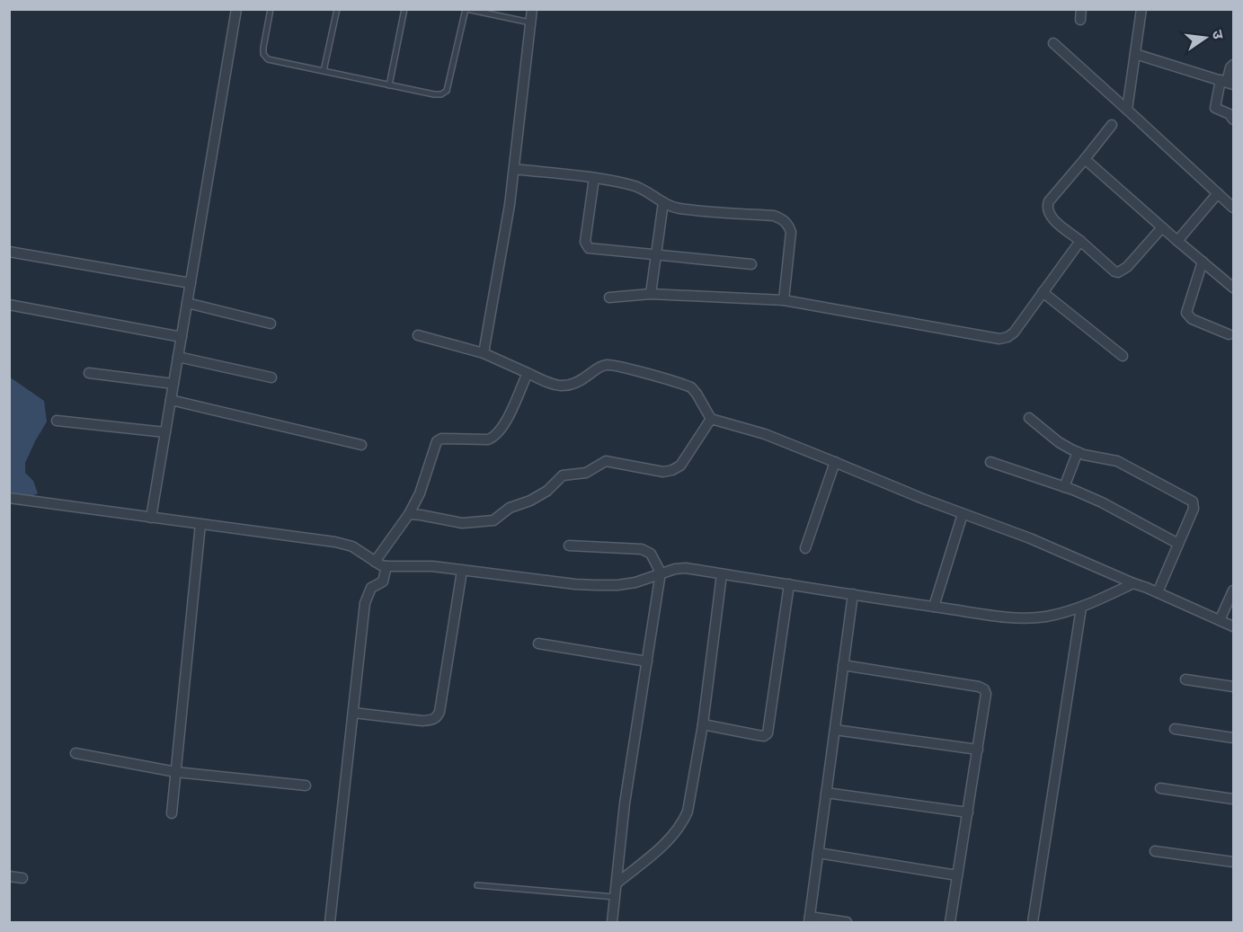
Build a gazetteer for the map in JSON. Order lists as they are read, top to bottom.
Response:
{
  "north": "right"
}
